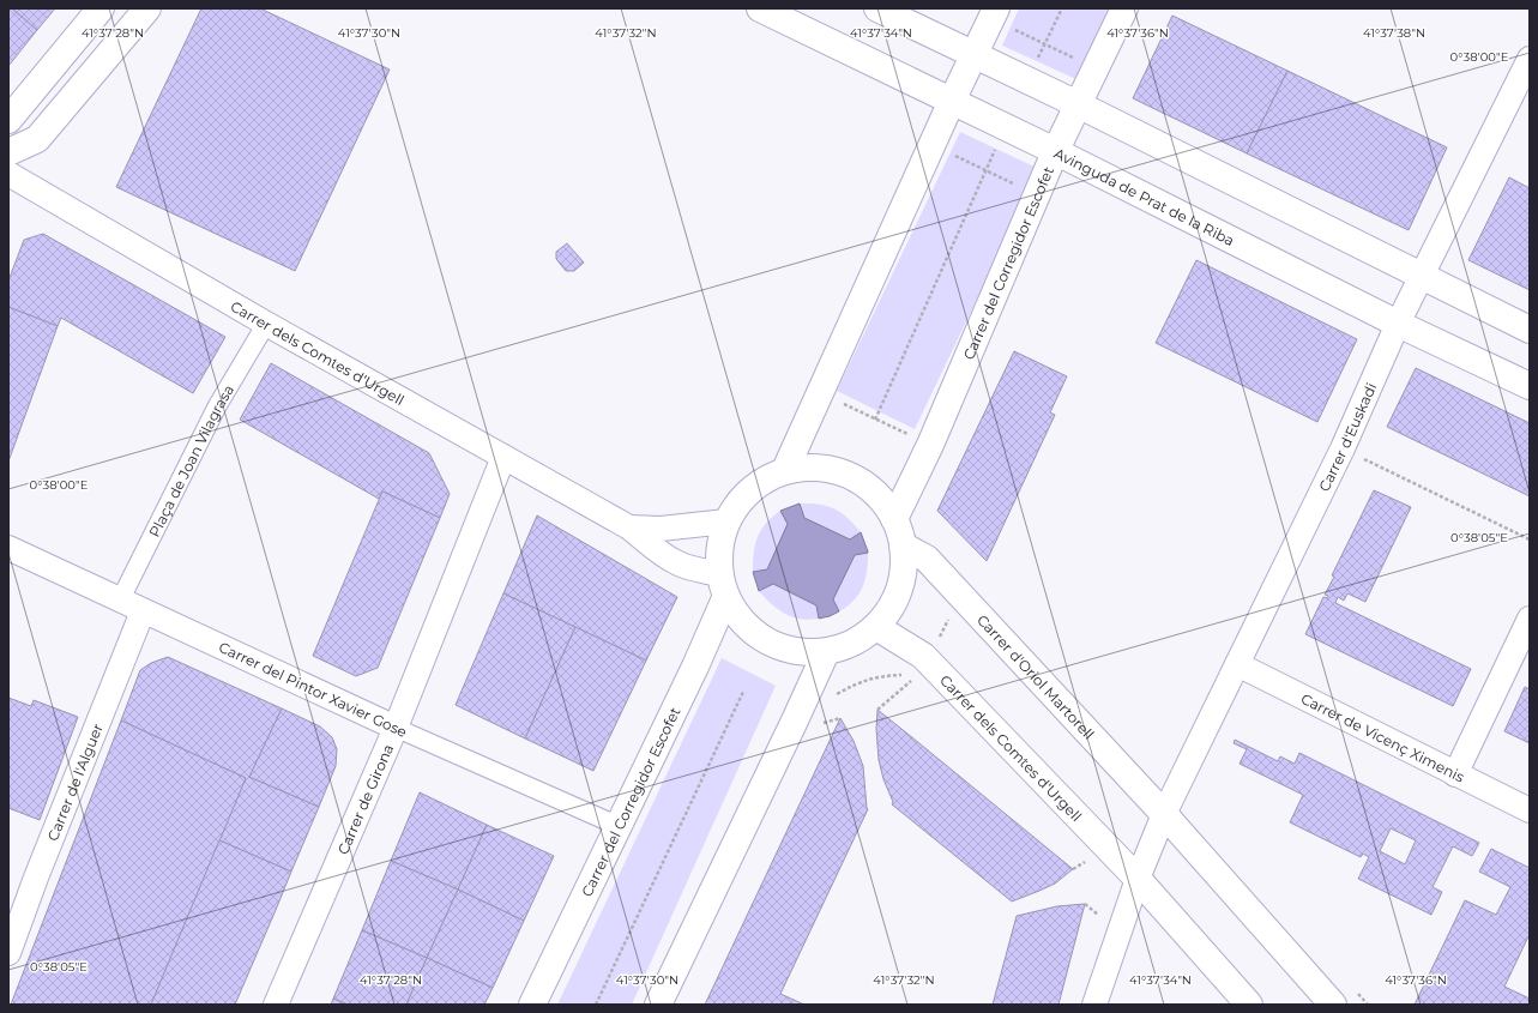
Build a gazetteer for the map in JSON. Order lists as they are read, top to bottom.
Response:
{
  "streets": {
    "street": [
      "Avinguda de Prat de la Riba",
      "Carrer del Corregidor Escofet",
      "Carrer dels Comtes d'Urgell",
      "Carrer d'Euskadi",
      "Plaça de Joan Vilagrasa",
      "Carrer d'Oriol Martorell",
      "Carrer del Pintor Xavier Gose",
      "Carrer de Vicenç Ximenis",
      "Carrer de l'Alguer",
      "Carrer de Girona"
    ]
  },
  "crossings": [
    ["Avinguda de Prat de la Riba", "Carrer del Corregidor Escofet"],
    ["Avinguda de Prat de la Riba", "Carrer d'Euskadi"],
    ["Carrer del Corregidor Escofet", "Carrer dels Comtes d'Urgell"],
    ["Carrer del Corregidor Escofet", "Carrer del Pintor Xavier Gose"],
    ["Carrer dels Comtes d'Urgell", "Plaça de Joan Vilagrasa"],
    ["Carrer dels Comtes d'Urgell", "Carrer de Girona"],
    ["Carrer d'Euskadi", "Carrer d'Oriol Martorell"],
    ["Carrer d'Euskadi", "Carrer de Vicenç Ximenis"],
    ["Plaça de Joan Vilagrasa", "Carrer del Pintor Xavier Gose"],
    ["Carrer del Pintor Xavier Gose", "Carrer de l'Alguer"],
    ["Carrer del Pintor Xavier Gose", "Carrer de Girona"]
  ],
  "coordinates": [
    "41°37'28\"N",
    "41°37'30\"N",
    "41°37'32\"N",
    "41°37'34\"N",
    "41°37'36\"N",
    "41°37'38\"N",
    "0°38'00\"E",
    "0°38'05\"E"
  ]
}
